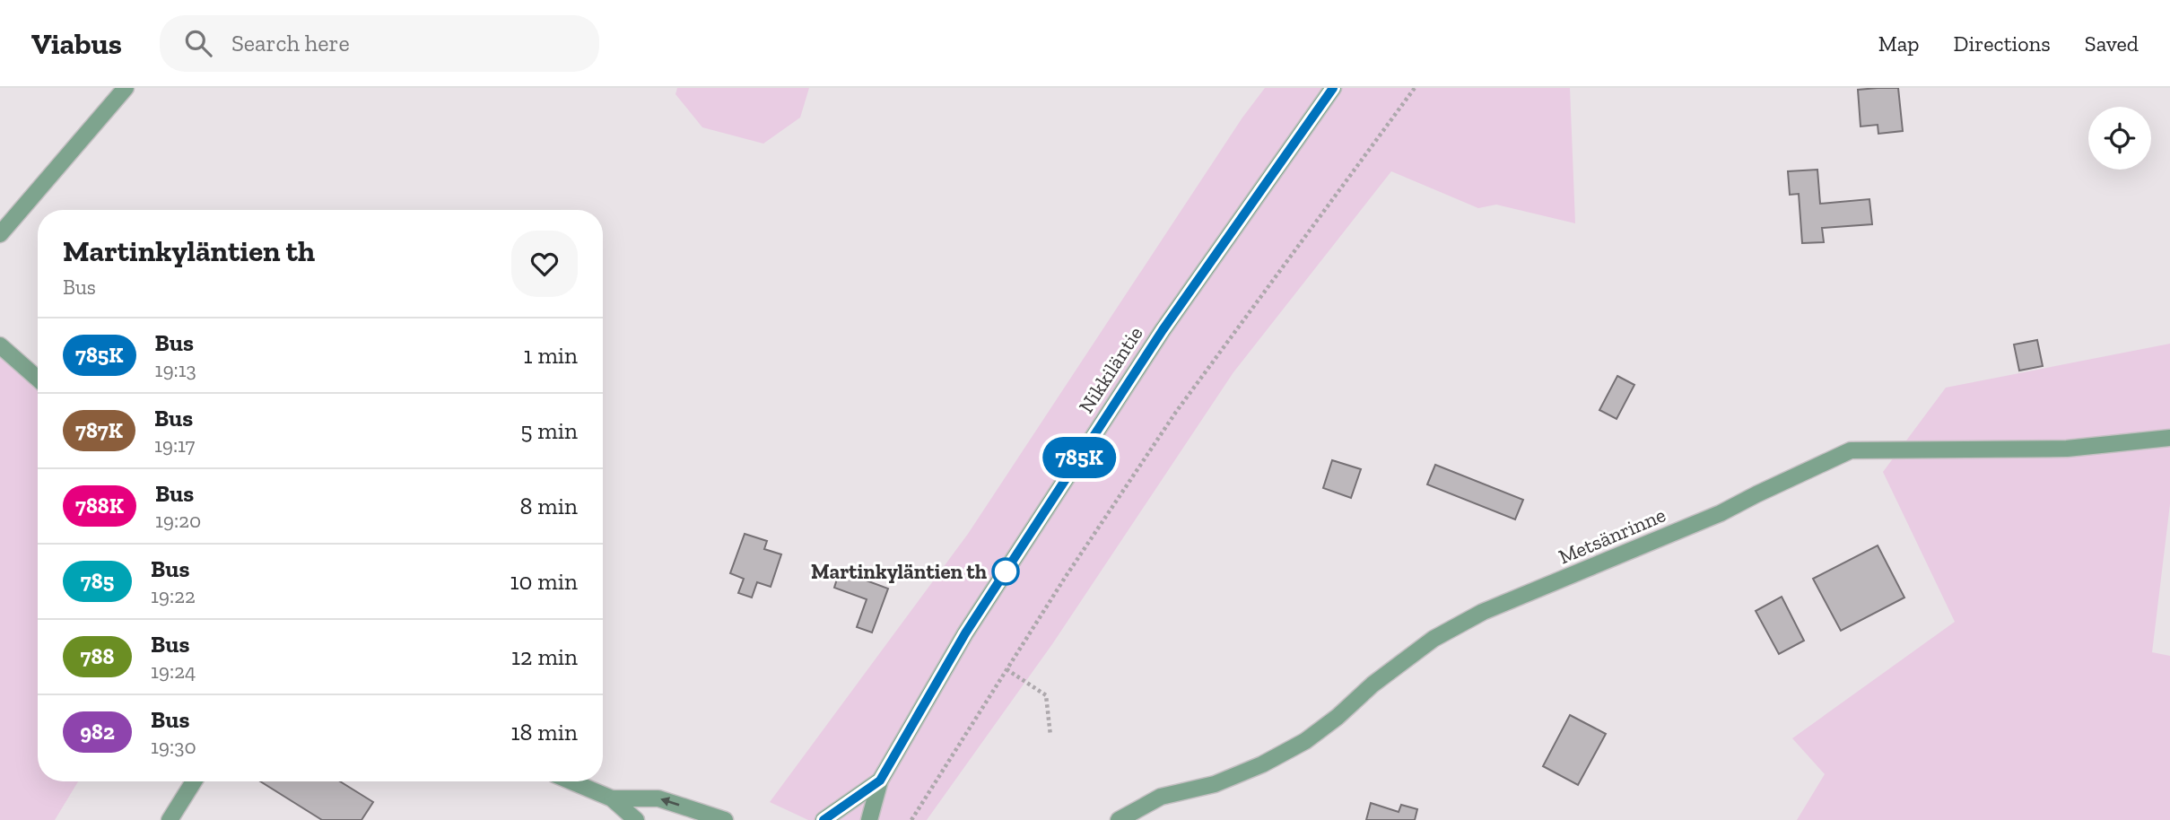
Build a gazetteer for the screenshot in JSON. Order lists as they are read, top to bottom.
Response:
{
  "streets": {
    "street": ["Nikkiläntie", "Metsänrinne"]
  },
  "places": ["Martinkyläntien th"],
  "lines": ["bus line 785K"],
  "page": {
    "header": "Viabus",
    "search": "Search here",
    "nav": ["Map", "Directions", "Saved"],
    "on_map": "785K",
    "heading": ["Martinkyläntien th", "Bus"],
    "list": [
      {
        "mark": "785K",
        "name": "Bus",
        "note": "19:13",
        "value": "1 min"
      },
      {
        "mark": "787K",
        "name": "Bus",
        "note": "19:17",
        "value": "5 min"
      },
      {
        "mark": "788K",
        "name": "Bus",
        "note": "19:20",
        "value": "8 min"
      },
      {
        "mark": "785",
        "name": "Bus",
        "note": "19:22",
        "value": "10 min"
      },
      {
        "mark": "788",
        "name": "Bus",
        "note": "19:24",
        "value": "12 min"
      },
      {
        "mark": "982",
        "name": "Bus",
        "note": "19:30",
        "value": "18 min"
      }
    ]
  }
}
